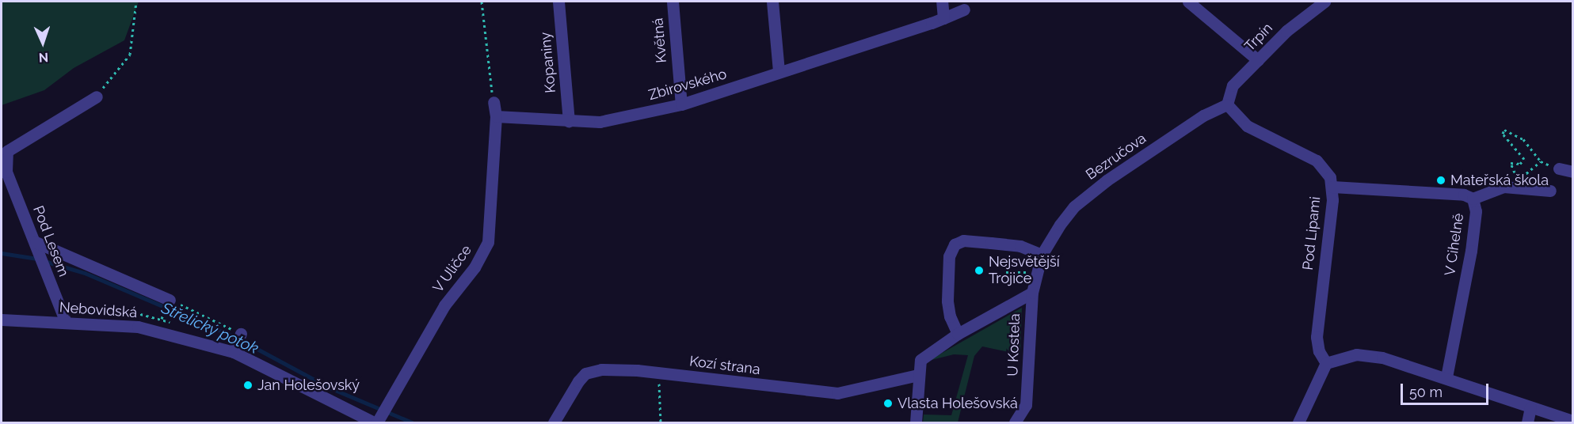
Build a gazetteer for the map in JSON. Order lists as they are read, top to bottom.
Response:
{
  "streets": {
    "street": [
      "Trpín",
      "Květná",
      "Kopaniny",
      "Zbirovského",
      "Bezručova",
      "Pod Lipami",
      "Pod Lesem",
      "V Cihelně",
      "V Uličce",
      "Nebovidská",
      "U Kostela",
      "Kozí strana"
    ]
  },
  "crossings": [
    ["Trpín", "Bezručova"],
    ["Trpín", "Pod Lipami"],
    ["Květná", "Zbirovského"],
    ["Kopaniny", "Zbirovského"],
    ["Zbirovského", "V Uličce"],
    ["Bezručova", "Pod Lipami"],
    ["Bezručova", "U Kostela"],
    ["Pod Lipami", "V Cihelně"],
    ["Pod Lesem", "Nebovidská"],
    ["V Uličce", "Nebovidská"],
    ["U Kostela", "Kozí strana"]
  ],
  "water": ["Střelický potok"],
  "places": [
    "Mateřská škola",
    "Nejsvětější Trojice",
    "Jan Holešovský",
    "Vlasta Holešovská"
  ],
  "scale_bar": "50 m",
  "north": "bottom"
}
